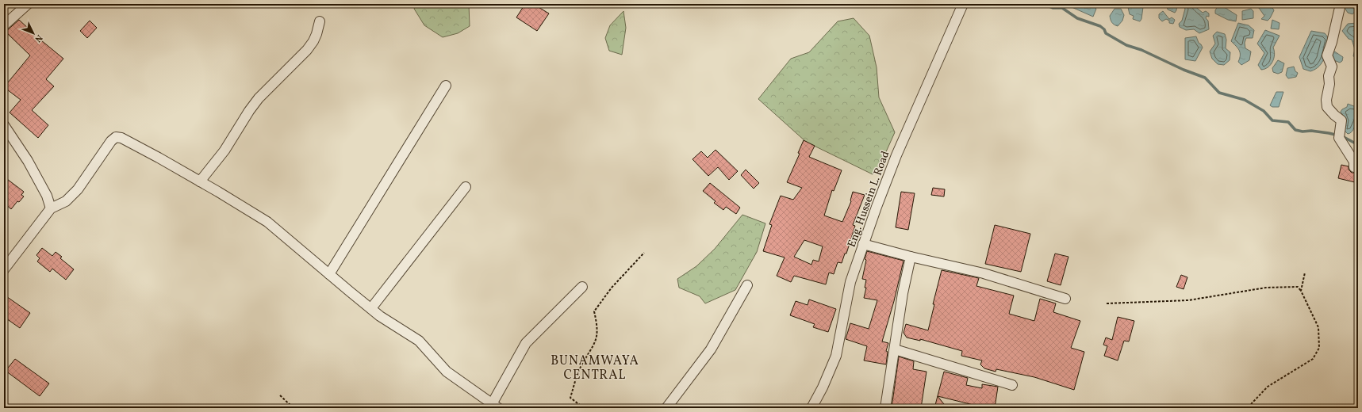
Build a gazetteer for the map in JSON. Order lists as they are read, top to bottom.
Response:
{
  "streets": {
    "street": ["Eng. Hussein L. Road"]
  },
  "districts": ["BUNAMWAYA CENTRAL"],
  "north": "bottom right"
}
